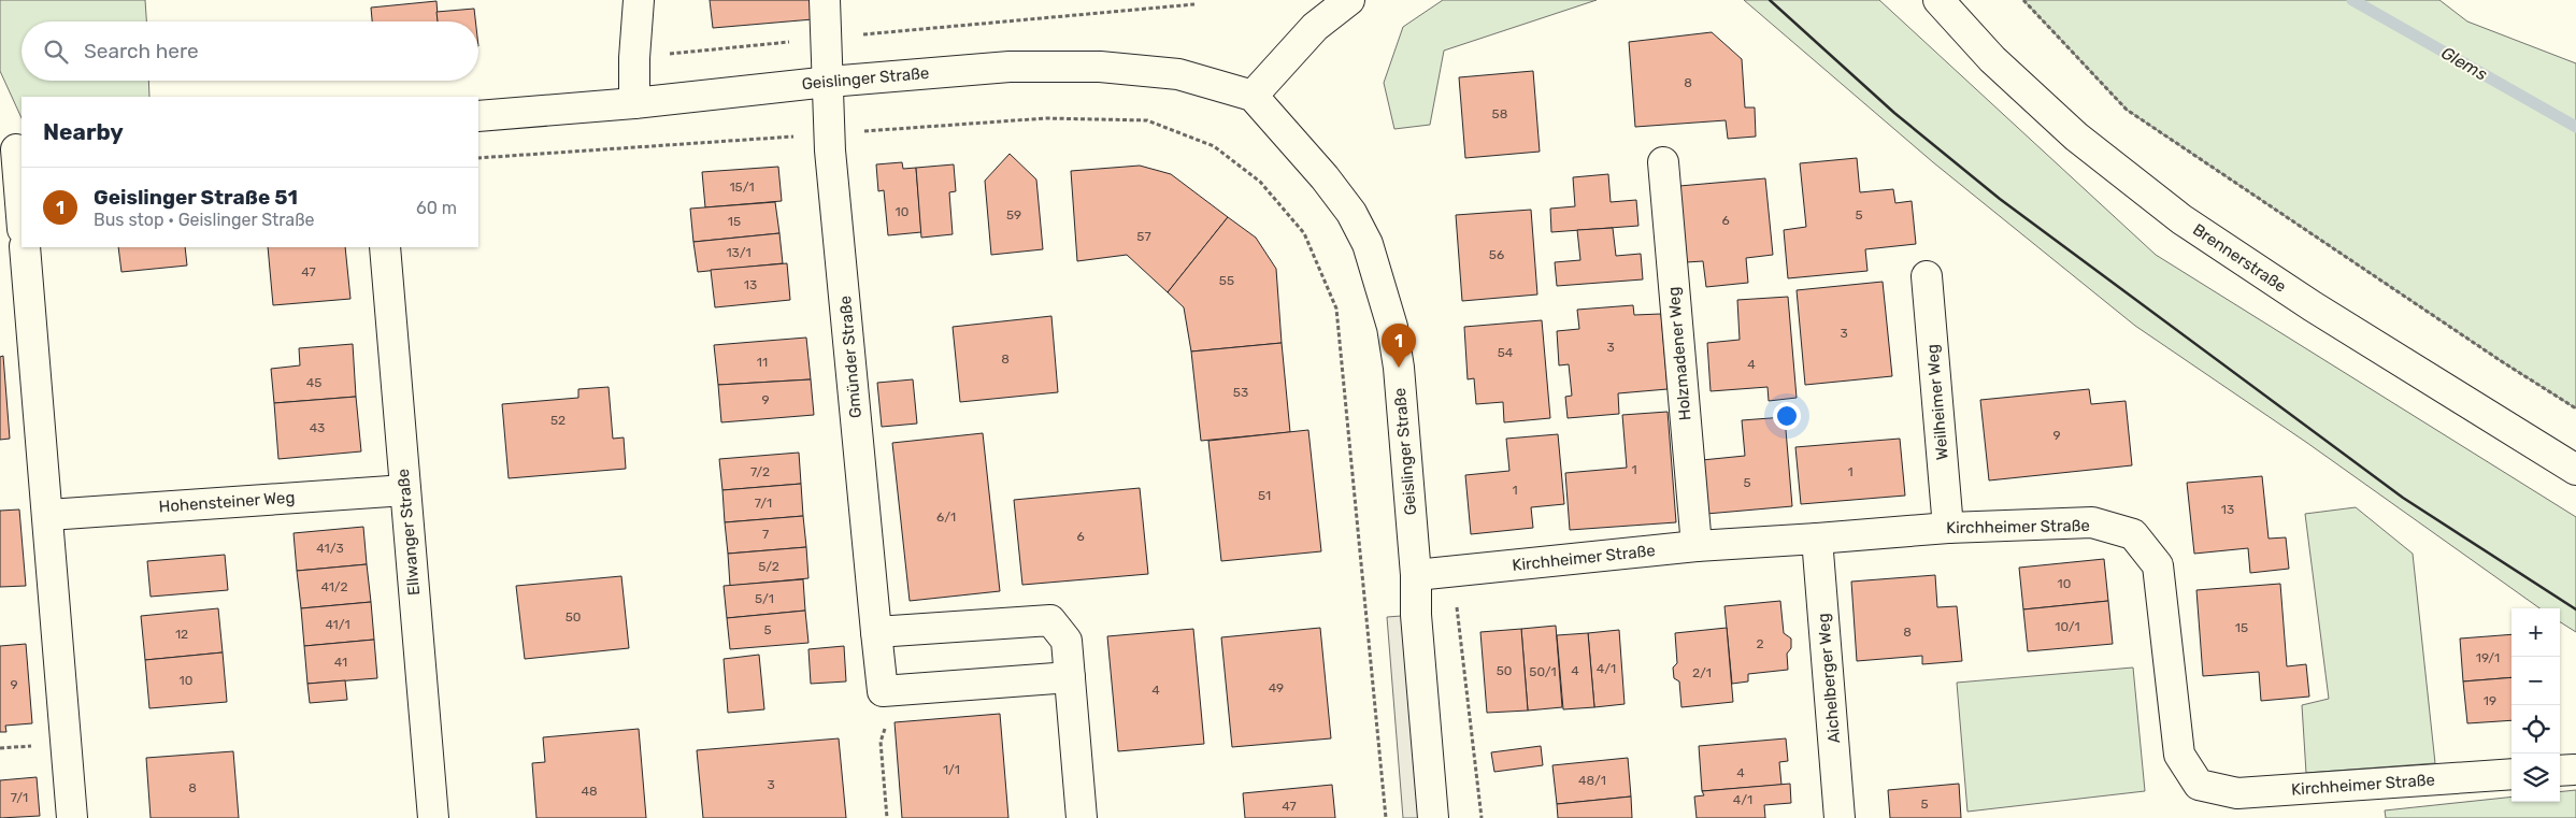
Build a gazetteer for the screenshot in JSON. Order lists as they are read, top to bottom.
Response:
{
  "streets": {
    "street": [
      "Geislinger Straße",
      "Brennerstraße",
      "Holzmadener Weg",
      "Gmünder Straße",
      "Weilheimer Weg",
      "Hohensteiner Weg",
      "Kirchheimer Straße",
      "Ellwanger Straße",
      "Aichelberger Weg"
    ]
  },
  "crossings": [
    ["Geislinger Straße", "Gmünder Straße"],
    ["Geislinger Straße", "Kirchheimer Straße"],
    ["Holzmadener Weg", "Kirchheimer Straße"],
    ["Weilheimer Weg", "Kirchheimer Straße"],
    ["Hohensteiner Weg", "Ellwanger Straße"],
    ["Kirchheimer Straße", "Aichelberger Weg"]
  ],
  "water": ["Glems"],
  "house_numbers": [
    "8",
    "58",
    "15/1",
    "10",
    "59",
    "5",
    "6",
    "15",
    "57",
    "13/1",
    "56",
    "47",
    "55",
    "13",
    "3",
    "3",
    "54",
    "8",
    "11",
    "4",
    "45",
    "53",
    "9",
    "52",
    "43",
    "9",
    "1",
    "7/2",
    "1",
    "5",
    "1",
    "51",
    "7/1",
    "13",
    "6/1",
    "7",
    "6",
    "41/3",
    "5/2",
    "10",
    "41/2",
    "5/1",
    "50",
    "41/1",
    "10/1",
    "15",
    "5",
    "8",
    "12",
    "2",
    "19/1",
    "41",
    "4/1",
    "50",
    "4",
    "50/1",
    "2/1",
    "10",
    "9",
    "49",
    "4",
    "19",
    "1/1",
    "4",
    "48/1",
    "3",
    "8",
    "48",
    "7/1",
    "4/1",
    "5",
    "47"
  ],
  "page": {
    "search": "Search here",
    "heading": "Nearby",
    "list": [
      {
        "mark": "1",
        "name": "Geislinger Straße 51",
        "note": "Bus stop · Geislinger Straße",
        "value": "60 m"
      }
    ],
    "pins": "1",
    "map_buttons": ["+", "−"]
  }
}
